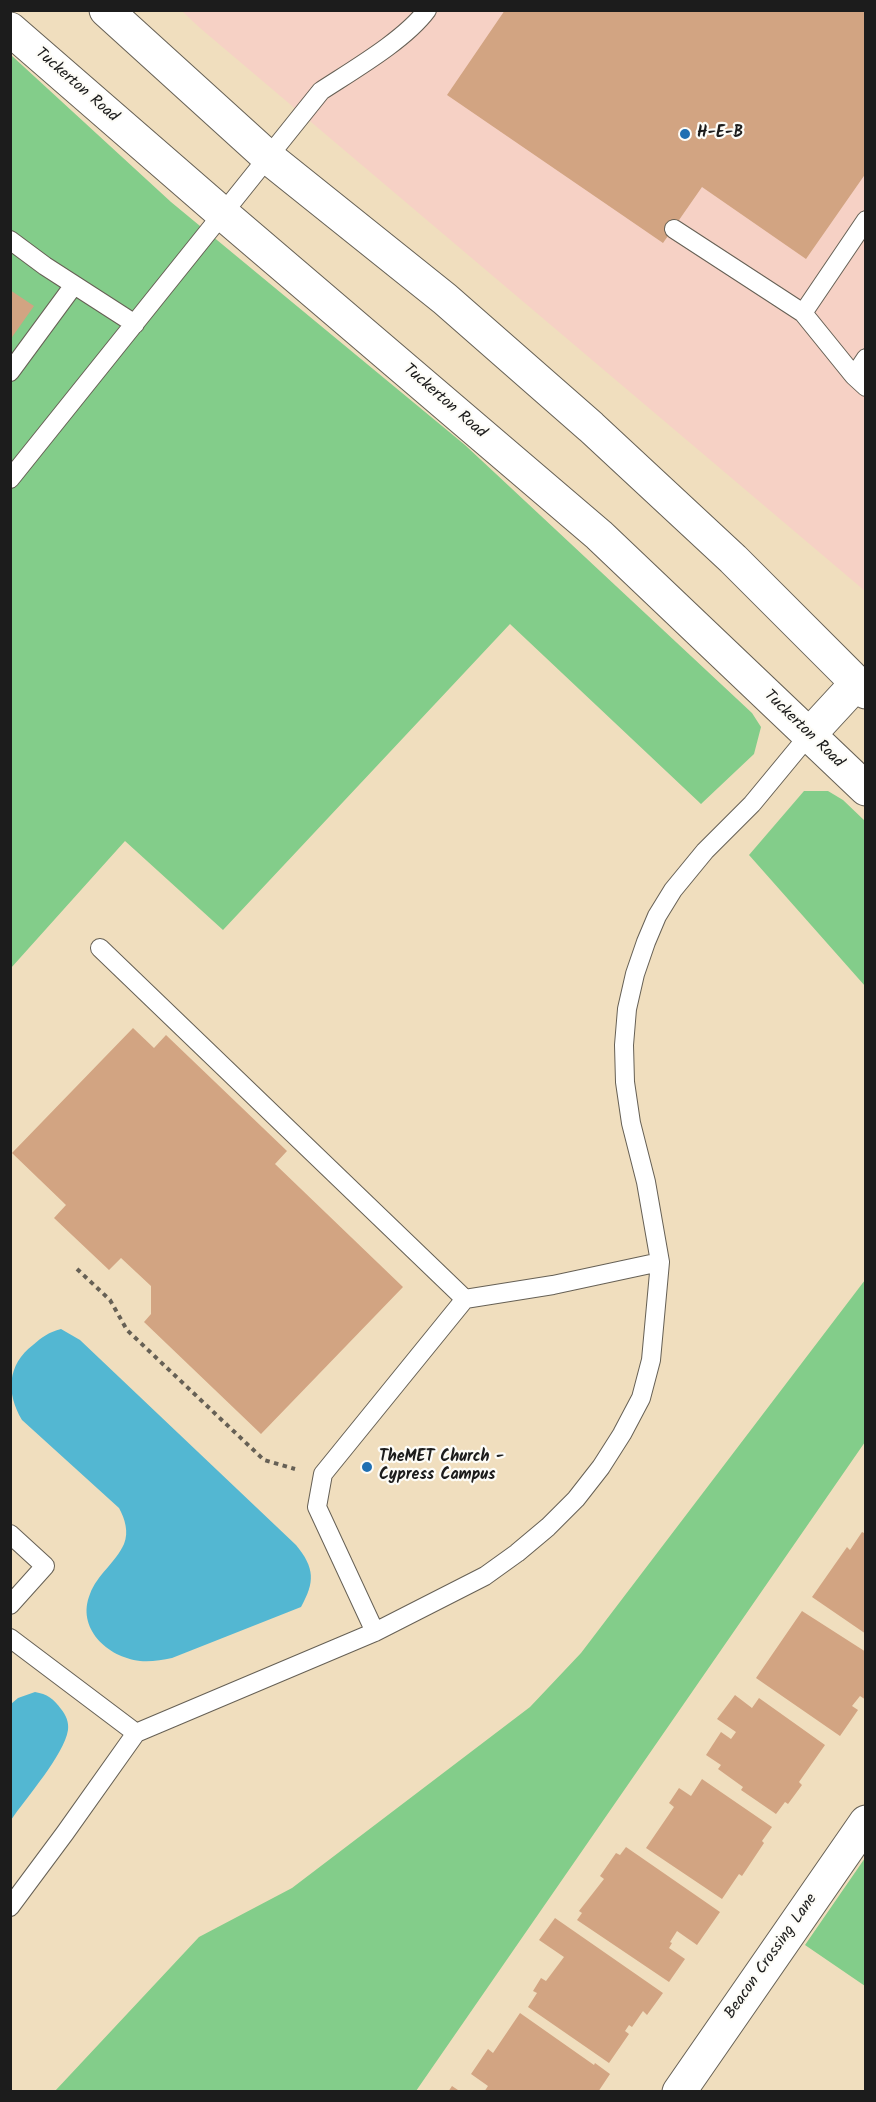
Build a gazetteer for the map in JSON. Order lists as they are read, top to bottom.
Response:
{
  "streets": {
    "main road": ["Tuckerton Road", "Beacon Crossing Lane"]
  },
  "places": ["H-E-B", "TheMET Church - Cypress Campus"]
}
